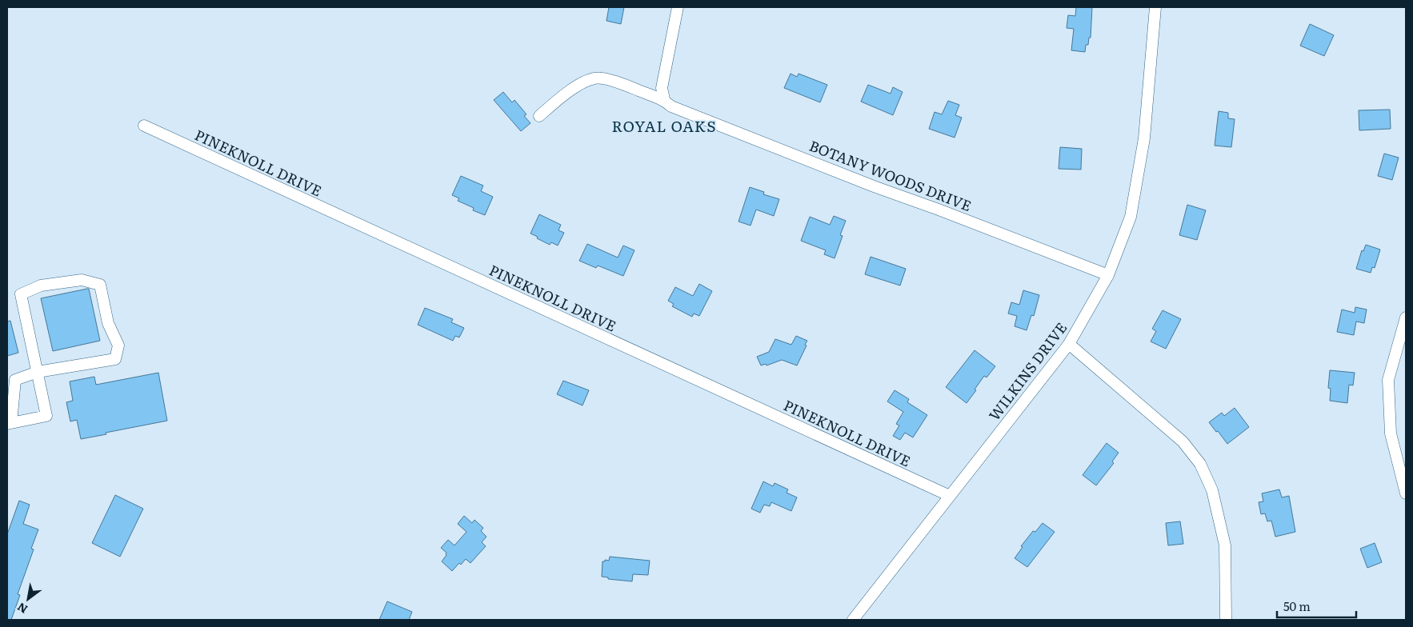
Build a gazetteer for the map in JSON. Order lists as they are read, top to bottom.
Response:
{
  "streets": {
    "street": ["PINEKNOLL DRIVE", "BOTANY WOODS DRIVE", "WILKINS DRIVE"]
  },
  "crossings": [
    ["PINEKNOLL DRIVE", "WILKINS DRIVE"],
    ["BOTANY WOODS DRIVE", "WILKINS DRIVE"]
  ],
  "districts": ["ROYAL OAKS"],
  "scale_bar": "50 m",
  "north": "bottom left"
}
